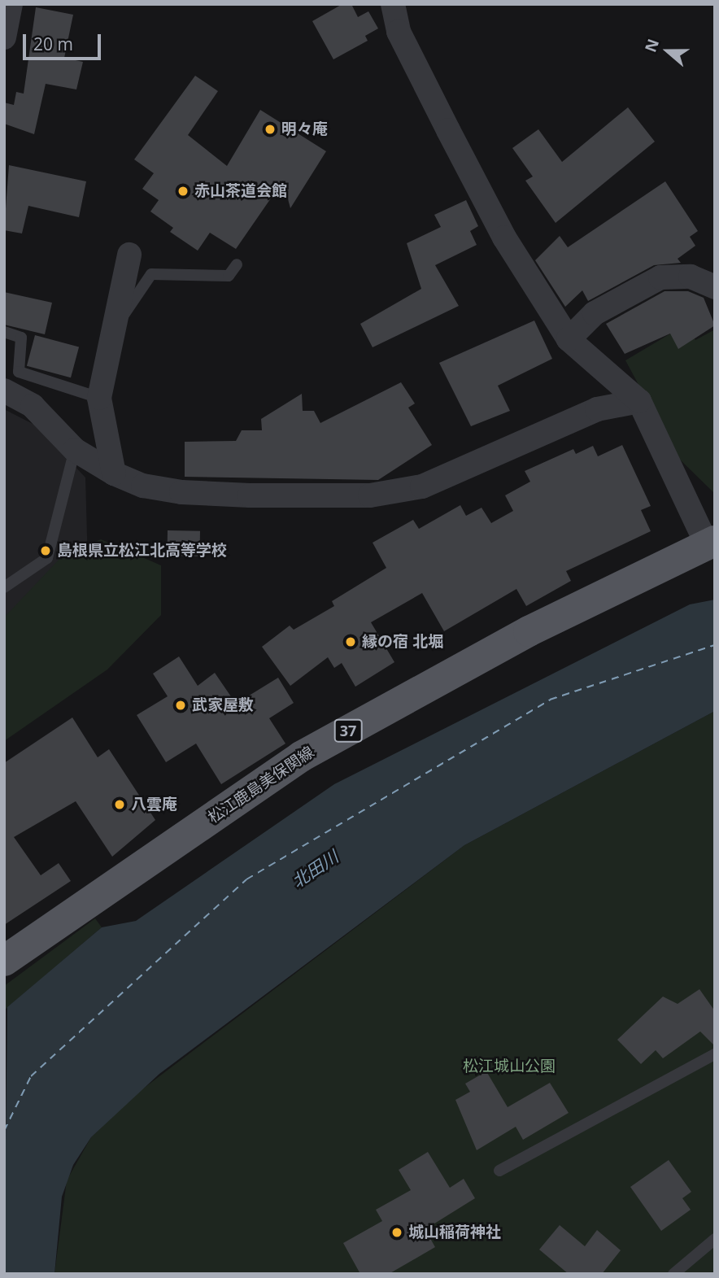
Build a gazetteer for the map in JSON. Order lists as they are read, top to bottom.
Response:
{
  "streets": {
    "main road": ["37", "松江鹿島美保関線"]
  },
  "water": ["北田川"],
  "parks": ["松江城山公園"],
  "places": [
    "明々庵",
    "赤山茶道会館",
    "島根県立松江北高等学校",
    "縁の宿 北堀",
    "武家屋敷",
    "八雲庵",
    "城山稲荷神社"
  ],
  "scale_bar": "20 m",
  "north": "left"
}
